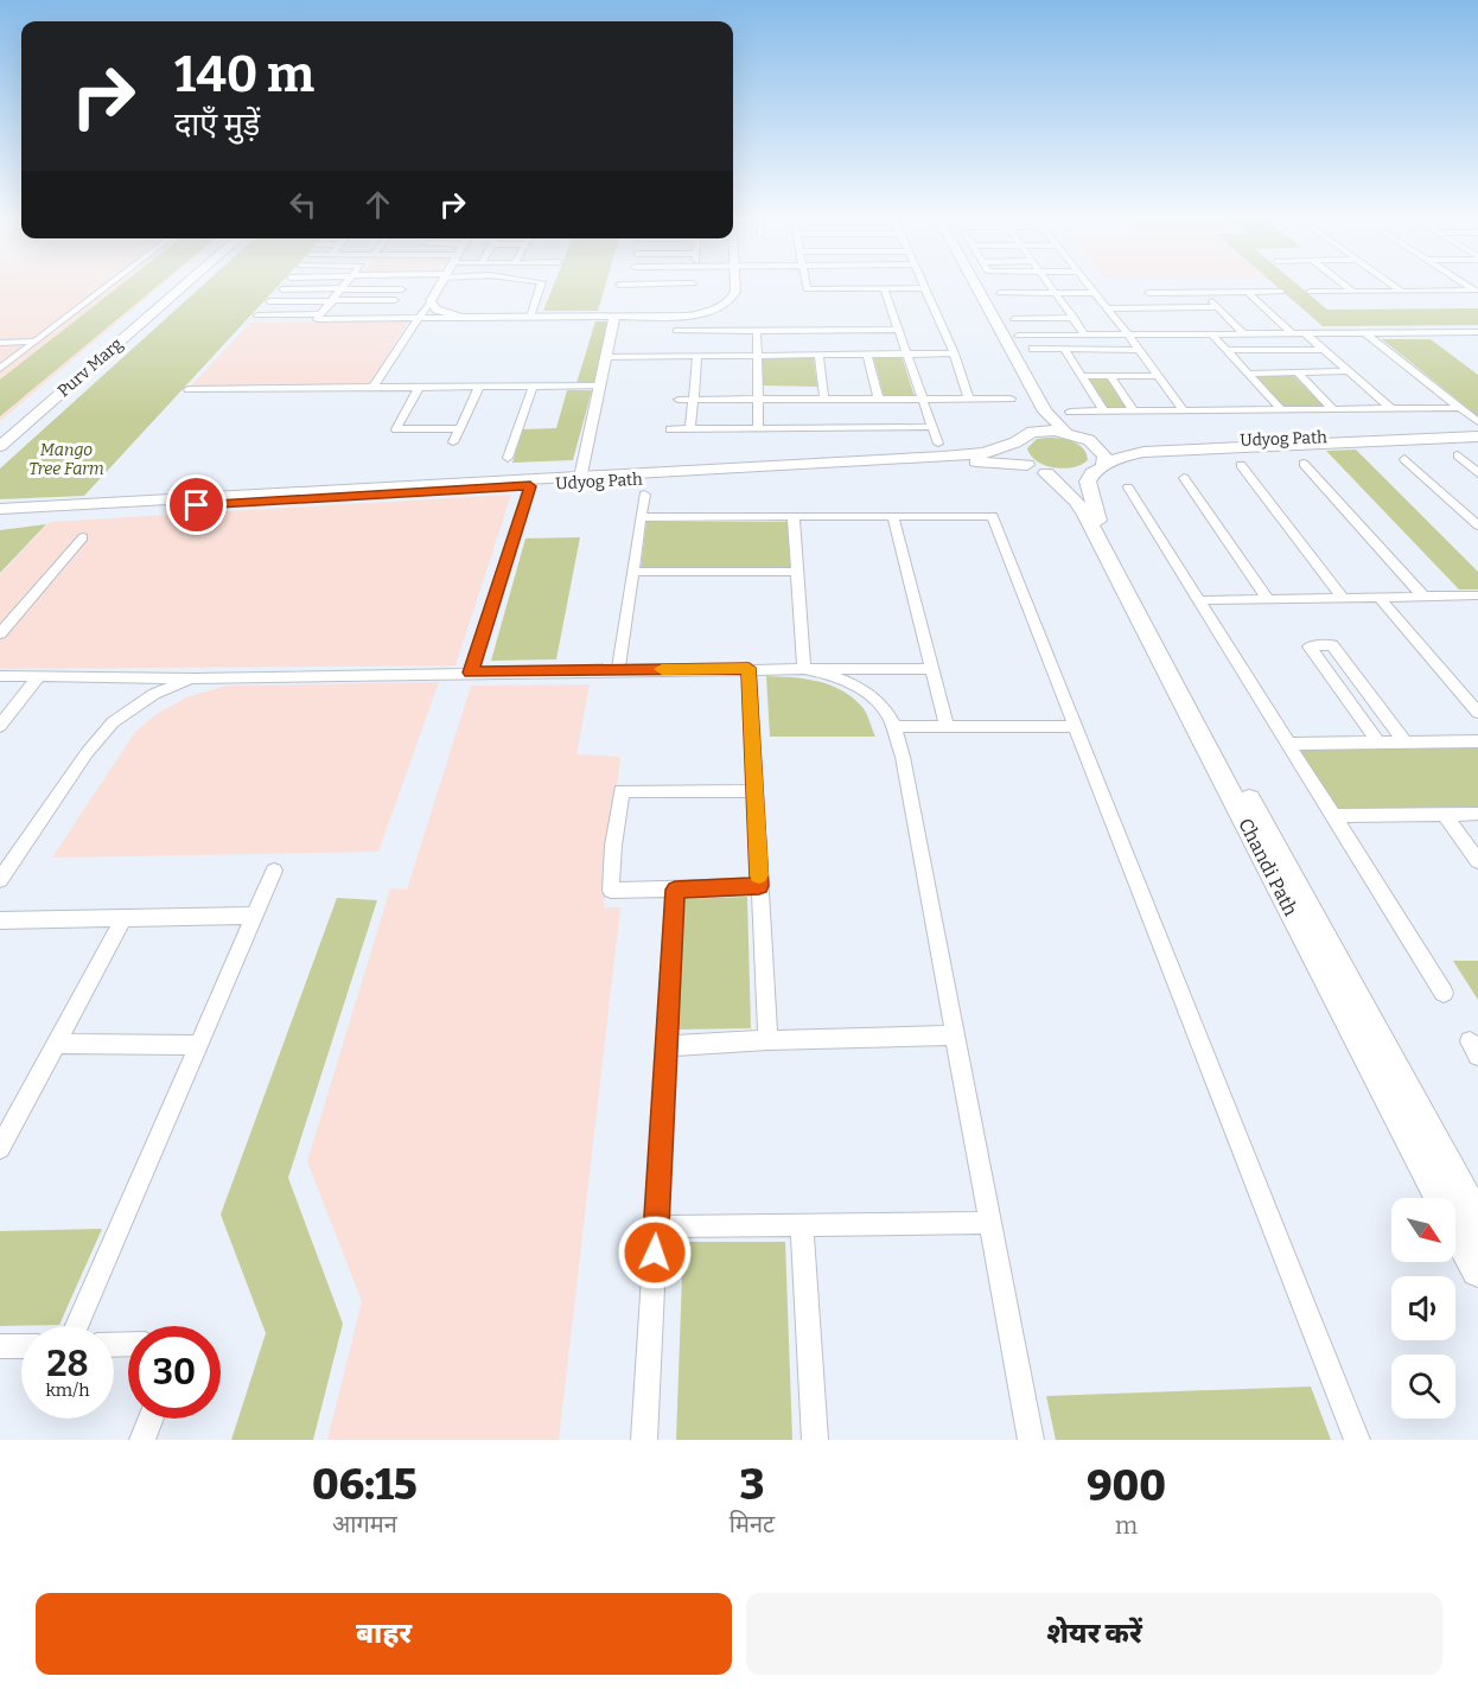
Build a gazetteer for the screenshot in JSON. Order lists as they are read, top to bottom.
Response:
{
  "streets": {
    "main road": ["Purv Marg", "Udyog Path", "Chandi Path"]
  },
  "crossings": [
    ["Udyog Path", "Chandi Path"]
  ],
  "parks": ["Mango Tree Farm"],
  "north": "bottom right",
  "page": {
    "turn": ["140 m", "दाएँ मुड़ें"],
    "speed": "28 km/h",
    "limit": "30",
    "eta": [
      "06:15",
      "आगमन",
      "3",
      "मिनट",
      "900",
      "m"
    ],
    "buttons": ["बाहर", "शेयर करें"]
  }
}
